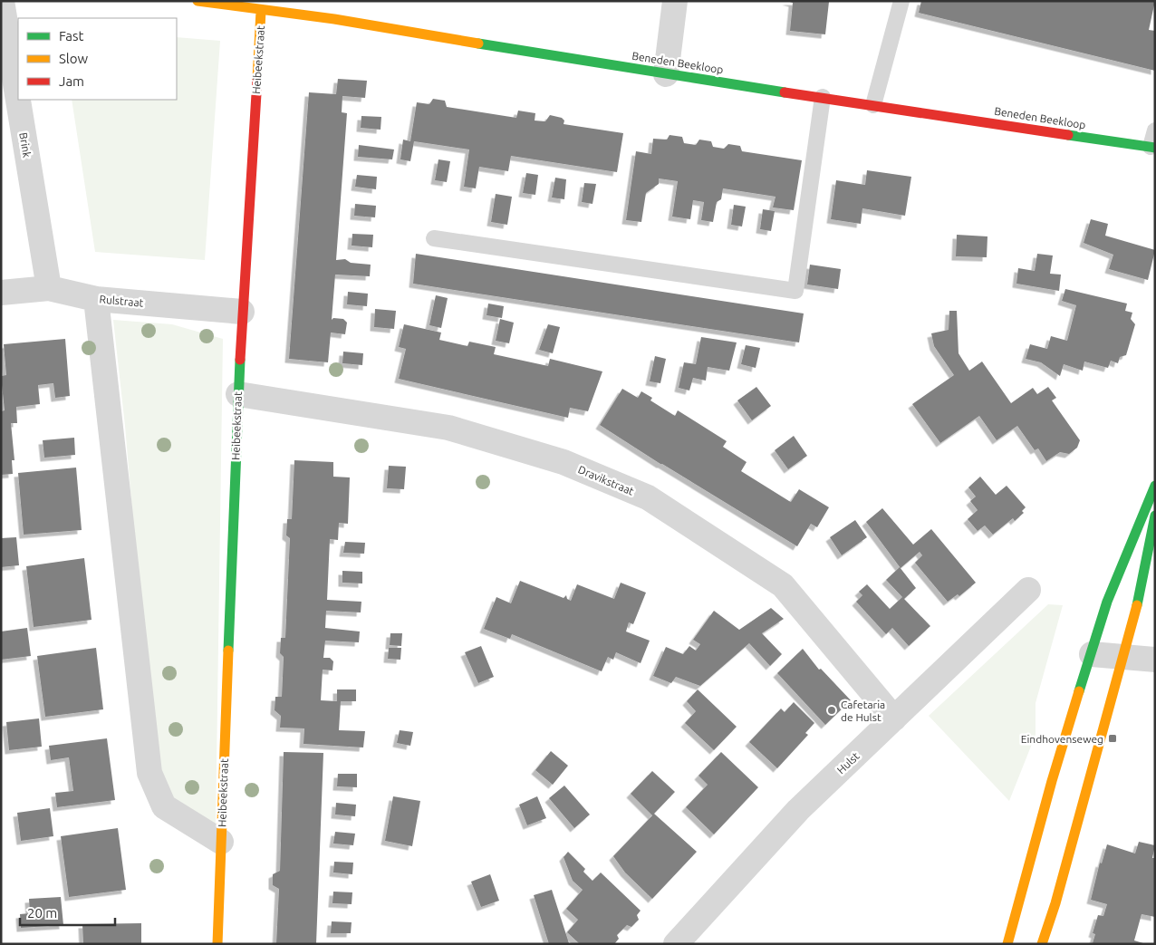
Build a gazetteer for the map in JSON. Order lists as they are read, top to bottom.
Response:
{
  "streets": {
    "street": [
      "Heibeekstraat",
      "Beneden Beekloop",
      "Brink",
      "Rulstraat",
      "Dravikstraat",
      "Hulst"
    ]
  },
  "crossings": [
    ["Heibeekstraat", "Beneden Beekloop"],
    ["Heibeekstraat", "Rulstraat"],
    ["Heibeekstraat", "Dravikstraat"],
    ["Brink", "Rulstraat"],
    ["Dravikstraat", "Hulst"]
  ],
  "places": {
    "other": ["Cafetaria de Hulst"],
    "transit": ["Eindhovenseweg"]
  },
  "legend": ["Fast", "Slow", "Jam"],
  "scale_bar": "20 m"
}
